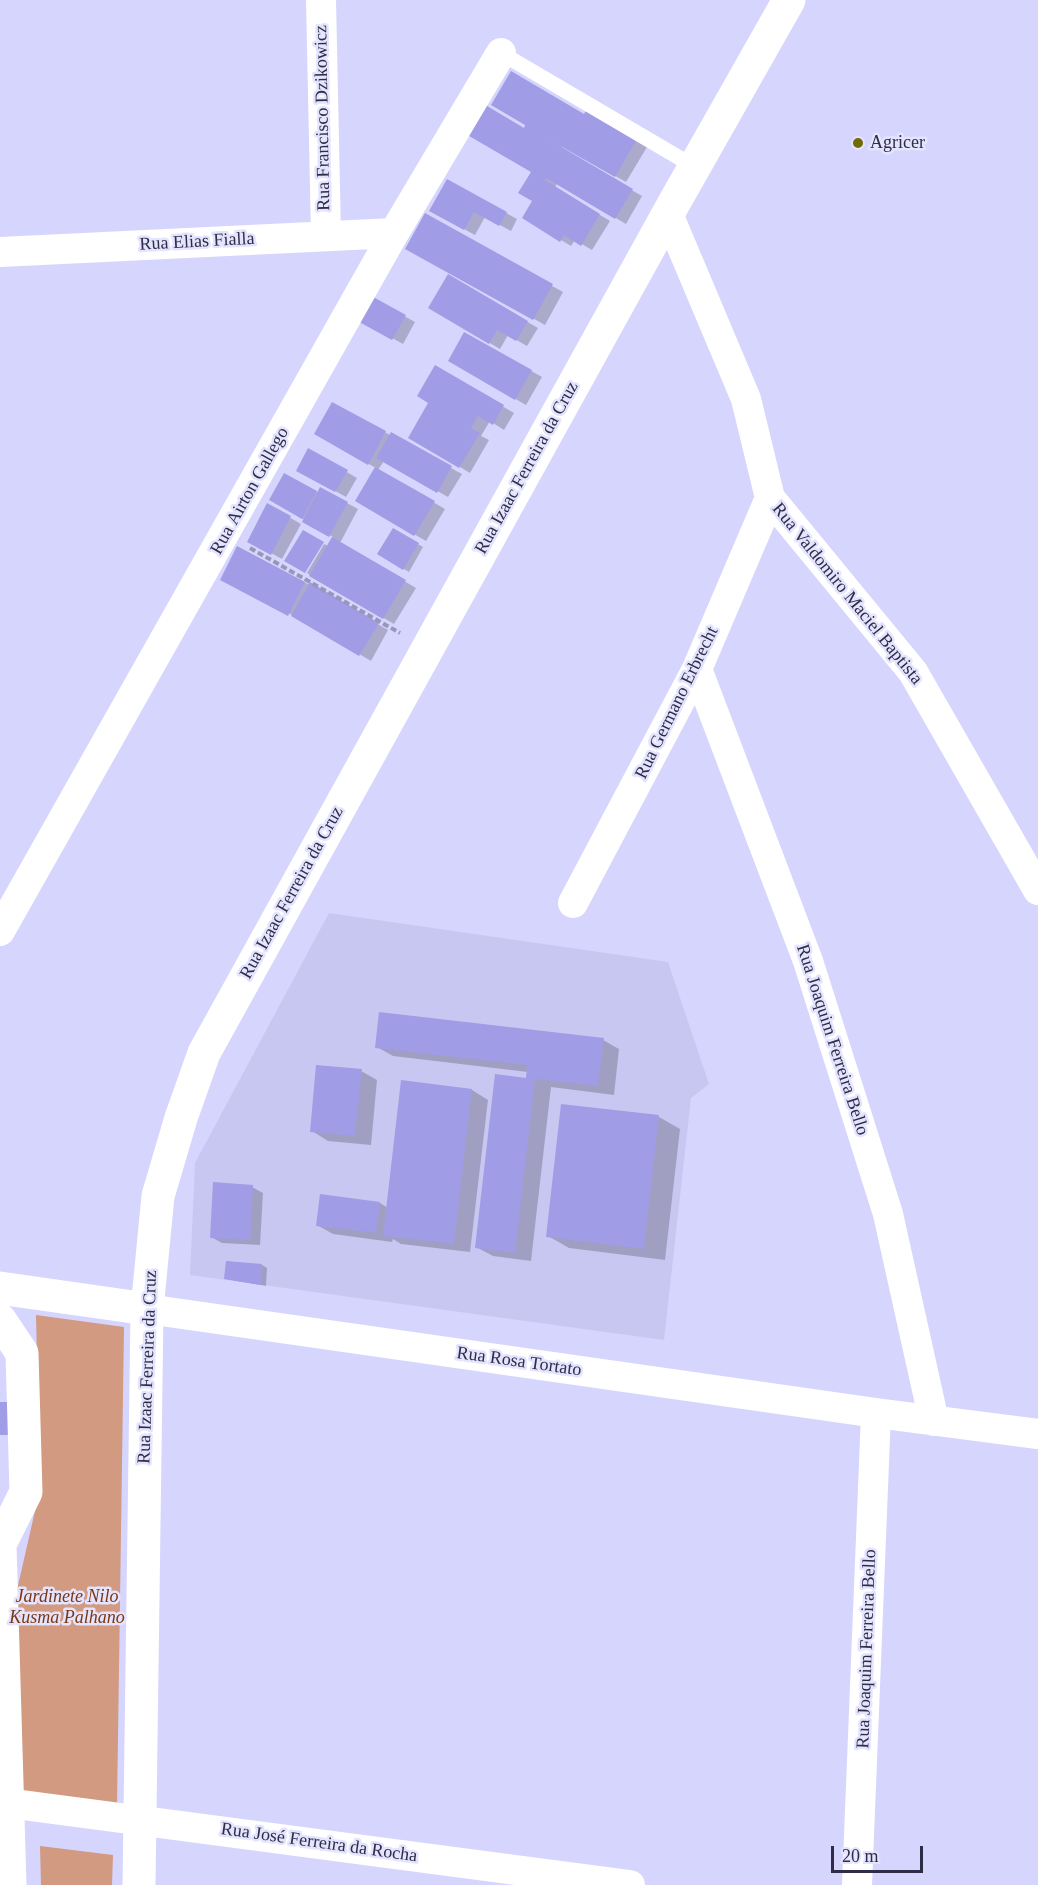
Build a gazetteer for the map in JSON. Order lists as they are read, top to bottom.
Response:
{
  "streets": {
    "main road": ["Rua Izaac Ferreira da Cruz", "Rua Rosa Tortato"],
    "street": [
      "Rua Francisco Dzikowicz",
      "Rua Elias Fialla",
      "Rua Airton Gallego",
      "Rua Valdomiro Maciel Baptista",
      "Rua Germano Erbrecht",
      "Rua Joaquim Ferreira Bello",
      "Rua José Ferreira da Rocha"
    ]
  },
  "crossings": [
    ["Rua Francisco Dzikowicz", "Rua Elias Fialla"],
    ["Rua Elias Fialla", "Rua Airton Gallego"],
    ["Rua Izaac Ferreira da Cruz", "Rua Valdomiro Maciel Baptista"],
    ["Rua Izaac Ferreira da Cruz", "Rua Rosa Tortato"],
    ["Rua Izaac Ferreira da Cruz", "Rua José Ferreira da Rocha"],
    ["Rua Valdomiro Maciel Baptista", "Rua Germano Erbrecht"],
    ["Rua Germano Erbrecht", "Rua Joaquim Ferreira Bello"],
    ["Rua Joaquim Ferreira Bello", "Rua Rosa Tortato"]
  ],
  "parks": ["Jardinete Nilo Kusma Palhano"],
  "places": ["Agricer"],
  "scale_bar": "20 m"
}
